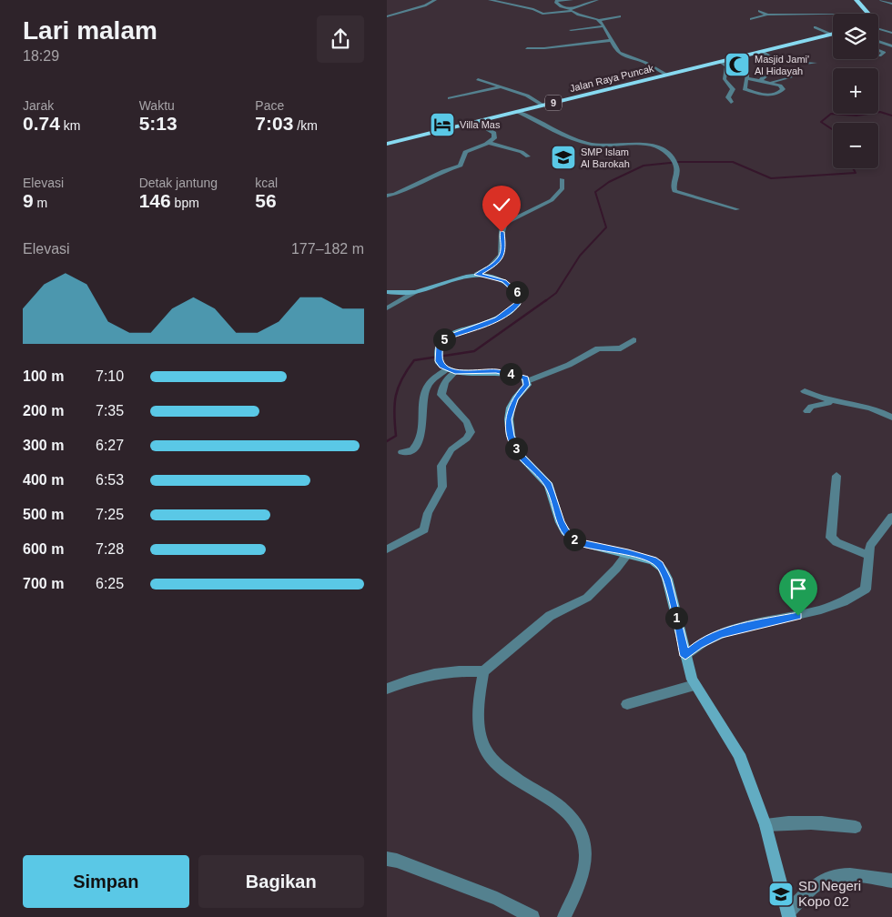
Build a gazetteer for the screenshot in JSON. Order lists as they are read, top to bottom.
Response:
{
  "streets": {
    "highway": ["Jalan Raya Puncak", "9"]
  },
  "places": {
    "mosque": ["Masjid Jami' Al Hidayah"],
    "hotel": ["Villa Mas"],
    "school or university": ["SMP Islam Al Barokah", "SD Negeri Kopo 02"]
  },
  "page": {
    "heading": ["Lari malam", "18:29"],
    "map_buttons": ["+", "−"],
    "stats": [
      ["Jarak", "0.74 km"],
      ["Waktu", "5:13"],
      ["Pace", "7:03 /km"],
      ["Elevasi", "9 m"],
      ["Detak jantung", "146 bpm"],
      ["kcal", "56"]
    ],
    "chart": ["Elevasi", "177–182 m"],
    "pins": [
      "6",
      "5",
      "4",
      "3",
      "2",
      "1"
    ],
    "list": [
      {
        "name": "100 m",
        "note": "7:10"
      },
      {
        "name": "200 m",
        "note": "7:35"
      },
      {
        "name": "300 m",
        "note": "6:27"
      },
      {
        "name": "400 m",
        "note": "6:53"
      },
      {
        "name": "500 m",
        "note": "7:25"
      },
      {
        "name": "600 m",
        "note": "7:28"
      },
      {
        "name": "700 m",
        "note": "6:25"
      }
    ],
    "buttons": ["Simpan", "Bagikan"]
  }
}
